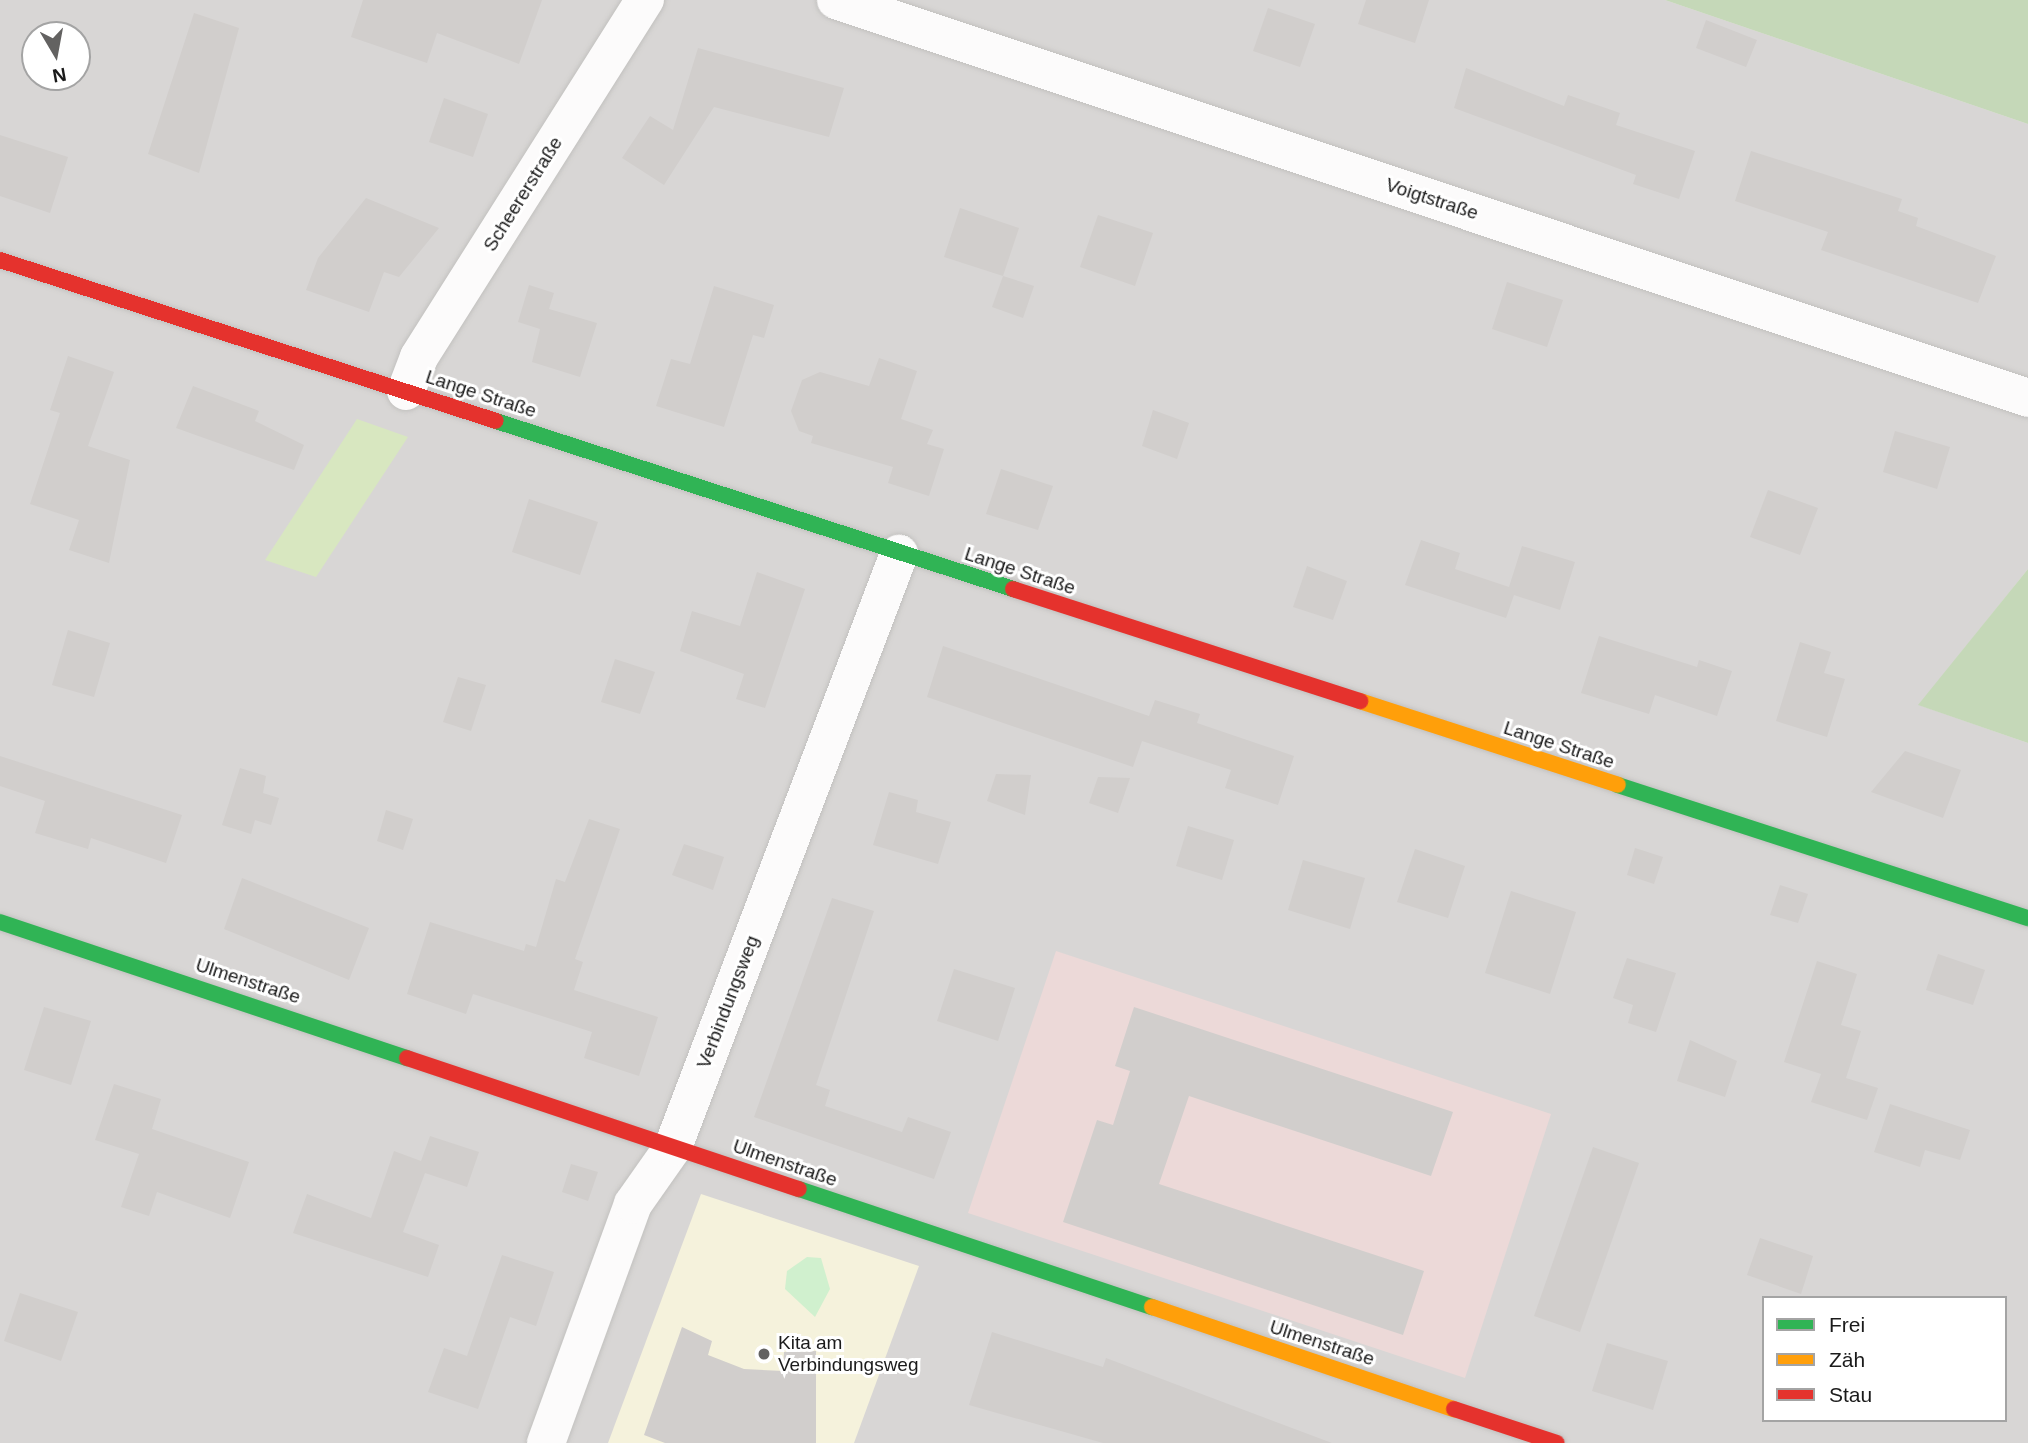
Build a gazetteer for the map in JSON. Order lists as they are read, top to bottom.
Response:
{
  "streets": {
    "street": [
      "Scheererstraße",
      "Voigtstraße",
      "Lange Straße",
      "Ulmenstraße",
      "Verbindungsweg"
    ]
  },
  "crossings": [
    ["Scheererstraße", "Lange Straße"],
    ["Lange Straße", "Verbindungsweg"],
    ["Ulmenstraße", "Verbindungsweg"]
  ],
  "places": ["Kita am Verbindungsweg"],
  "legend": ["Frei", "Zäh", "Stau"],
  "north": "bottom"
}
